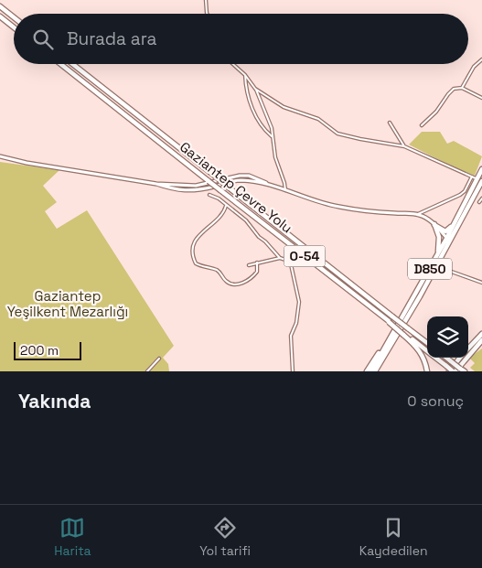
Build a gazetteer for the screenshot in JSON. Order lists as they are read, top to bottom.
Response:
{
  "streets": {
    "highway": ["Gaziantep Çevre Yolu", "O-54", "D850"]
  },
  "parks": ["Gaziantep Yeşilkent Mezarlığı"],
  "scale_bar": "200 m",
  "page": {
    "search": "Burada ara",
    "scale": "200 m",
    "heading": ["Yakında", "0 sonuç"],
    "nav": ["Harita", "Yol tarifi", "Kaydedilen"]
  }
}
